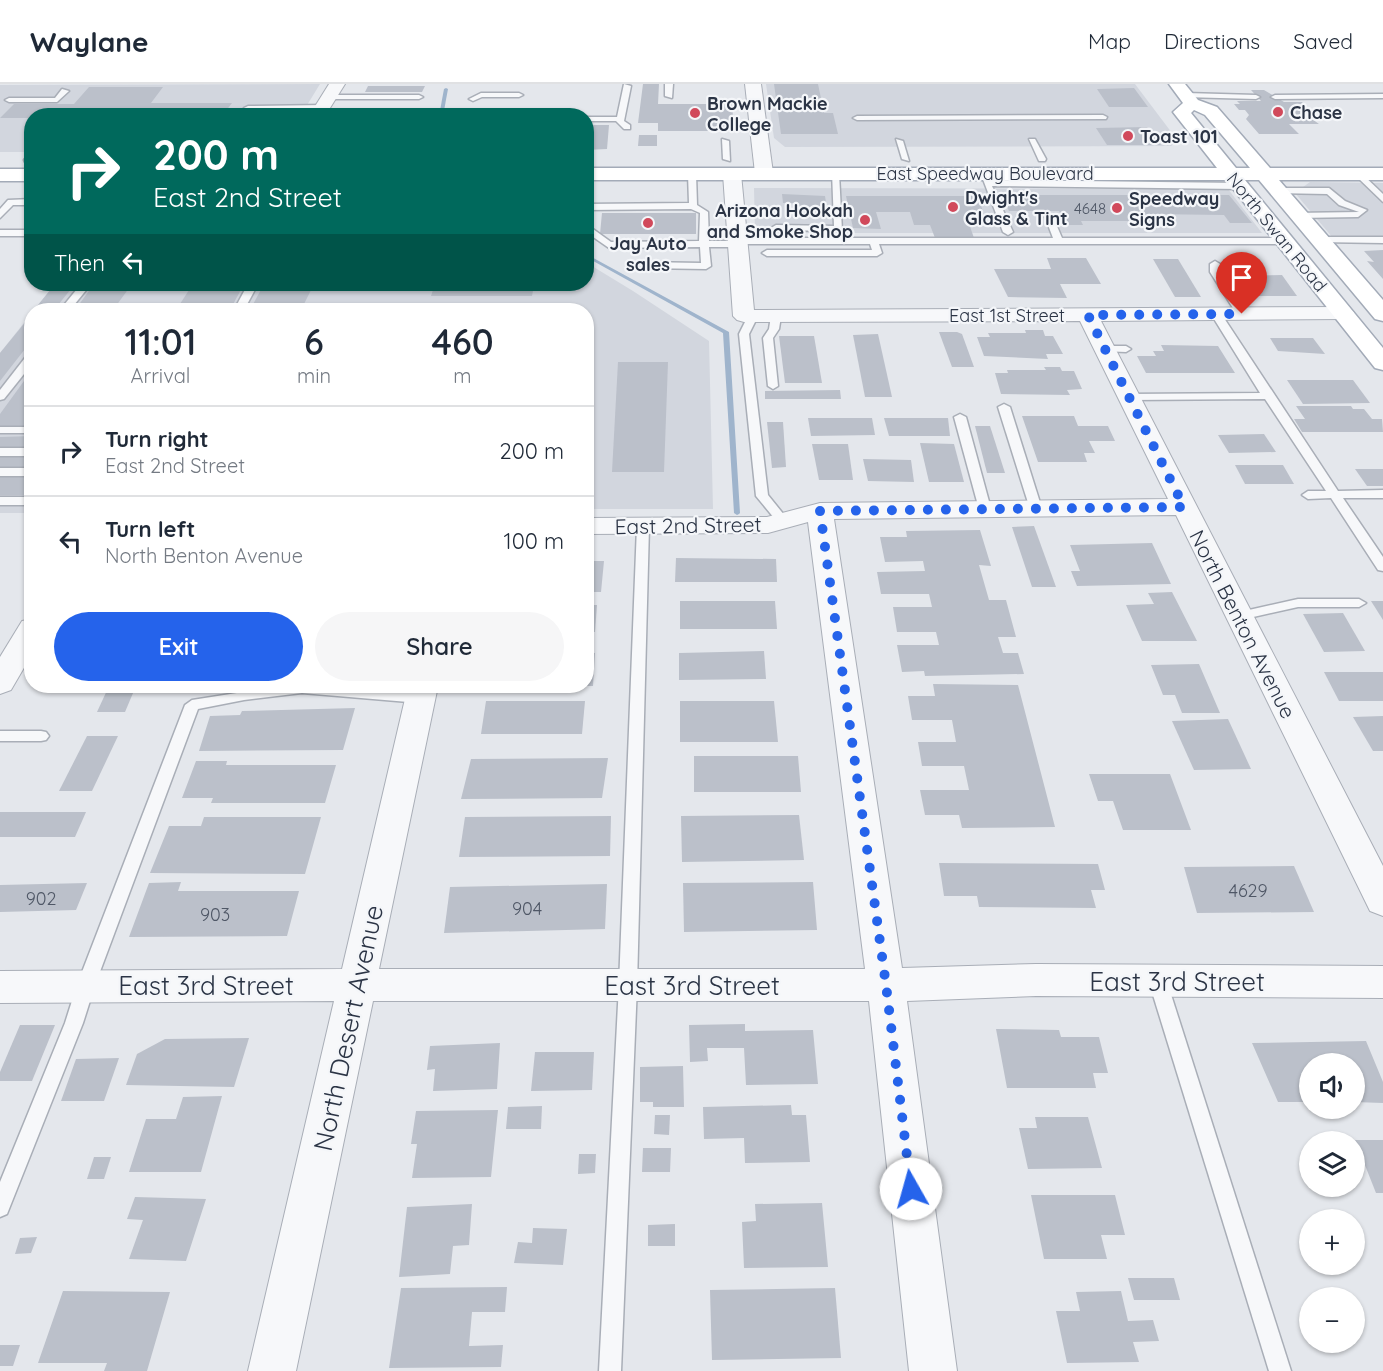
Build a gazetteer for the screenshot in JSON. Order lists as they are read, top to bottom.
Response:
{
  "streets": {
    "main road": ["East Speedway Boulevard", "North Swan Road"],
    "street": [
      "East 1st Street",
      "East 2nd Street",
      "North Benton Avenue",
      "East 3rd Street",
      "North Desert Avenue"
    ]
  },
  "crossings": [
    ["East Speedway Boulevard", "North Swan Road"],
    ["North Swan Road", "East 1st Street"],
    ["East 1st Street", "North Benton Avenue"],
    ["East 2nd Street", "North Benton Avenue"],
    ["East 3rd Street", "North Desert Avenue"]
  ],
  "places": [
    "Chase",
    "Brown Mackie College",
    "Toast 101",
    "Dwight's Glass & Tint",
    "Speedway Signs",
    "Arizona Hookah and Smoke Shop",
    "Jay Auto sales"
  ],
  "house_numbers": [
    "4648",
    "4629",
    "902",
    "904",
    "903"
  ],
  "page": {
    "header": "Waylane",
    "nav": ["Map", "Directions", "Saved"],
    "turn": ["200 m", "East 2nd Street"],
    "then": "Then",
    "eta": [
      "11:01",
      "Arrival",
      "6",
      "min",
      "460",
      "m"
    ],
    "list": [
      {
        "name": "Turn right",
        "note": "East 2nd Street",
        "value": "200 m"
      },
      {
        "name": "Turn left",
        "note": "North Benton Avenue",
        "value": "100 m"
      }
    ],
    "buttons": ["Exit", "Share"],
    "map_buttons": ["+", "−"]
  }
}
